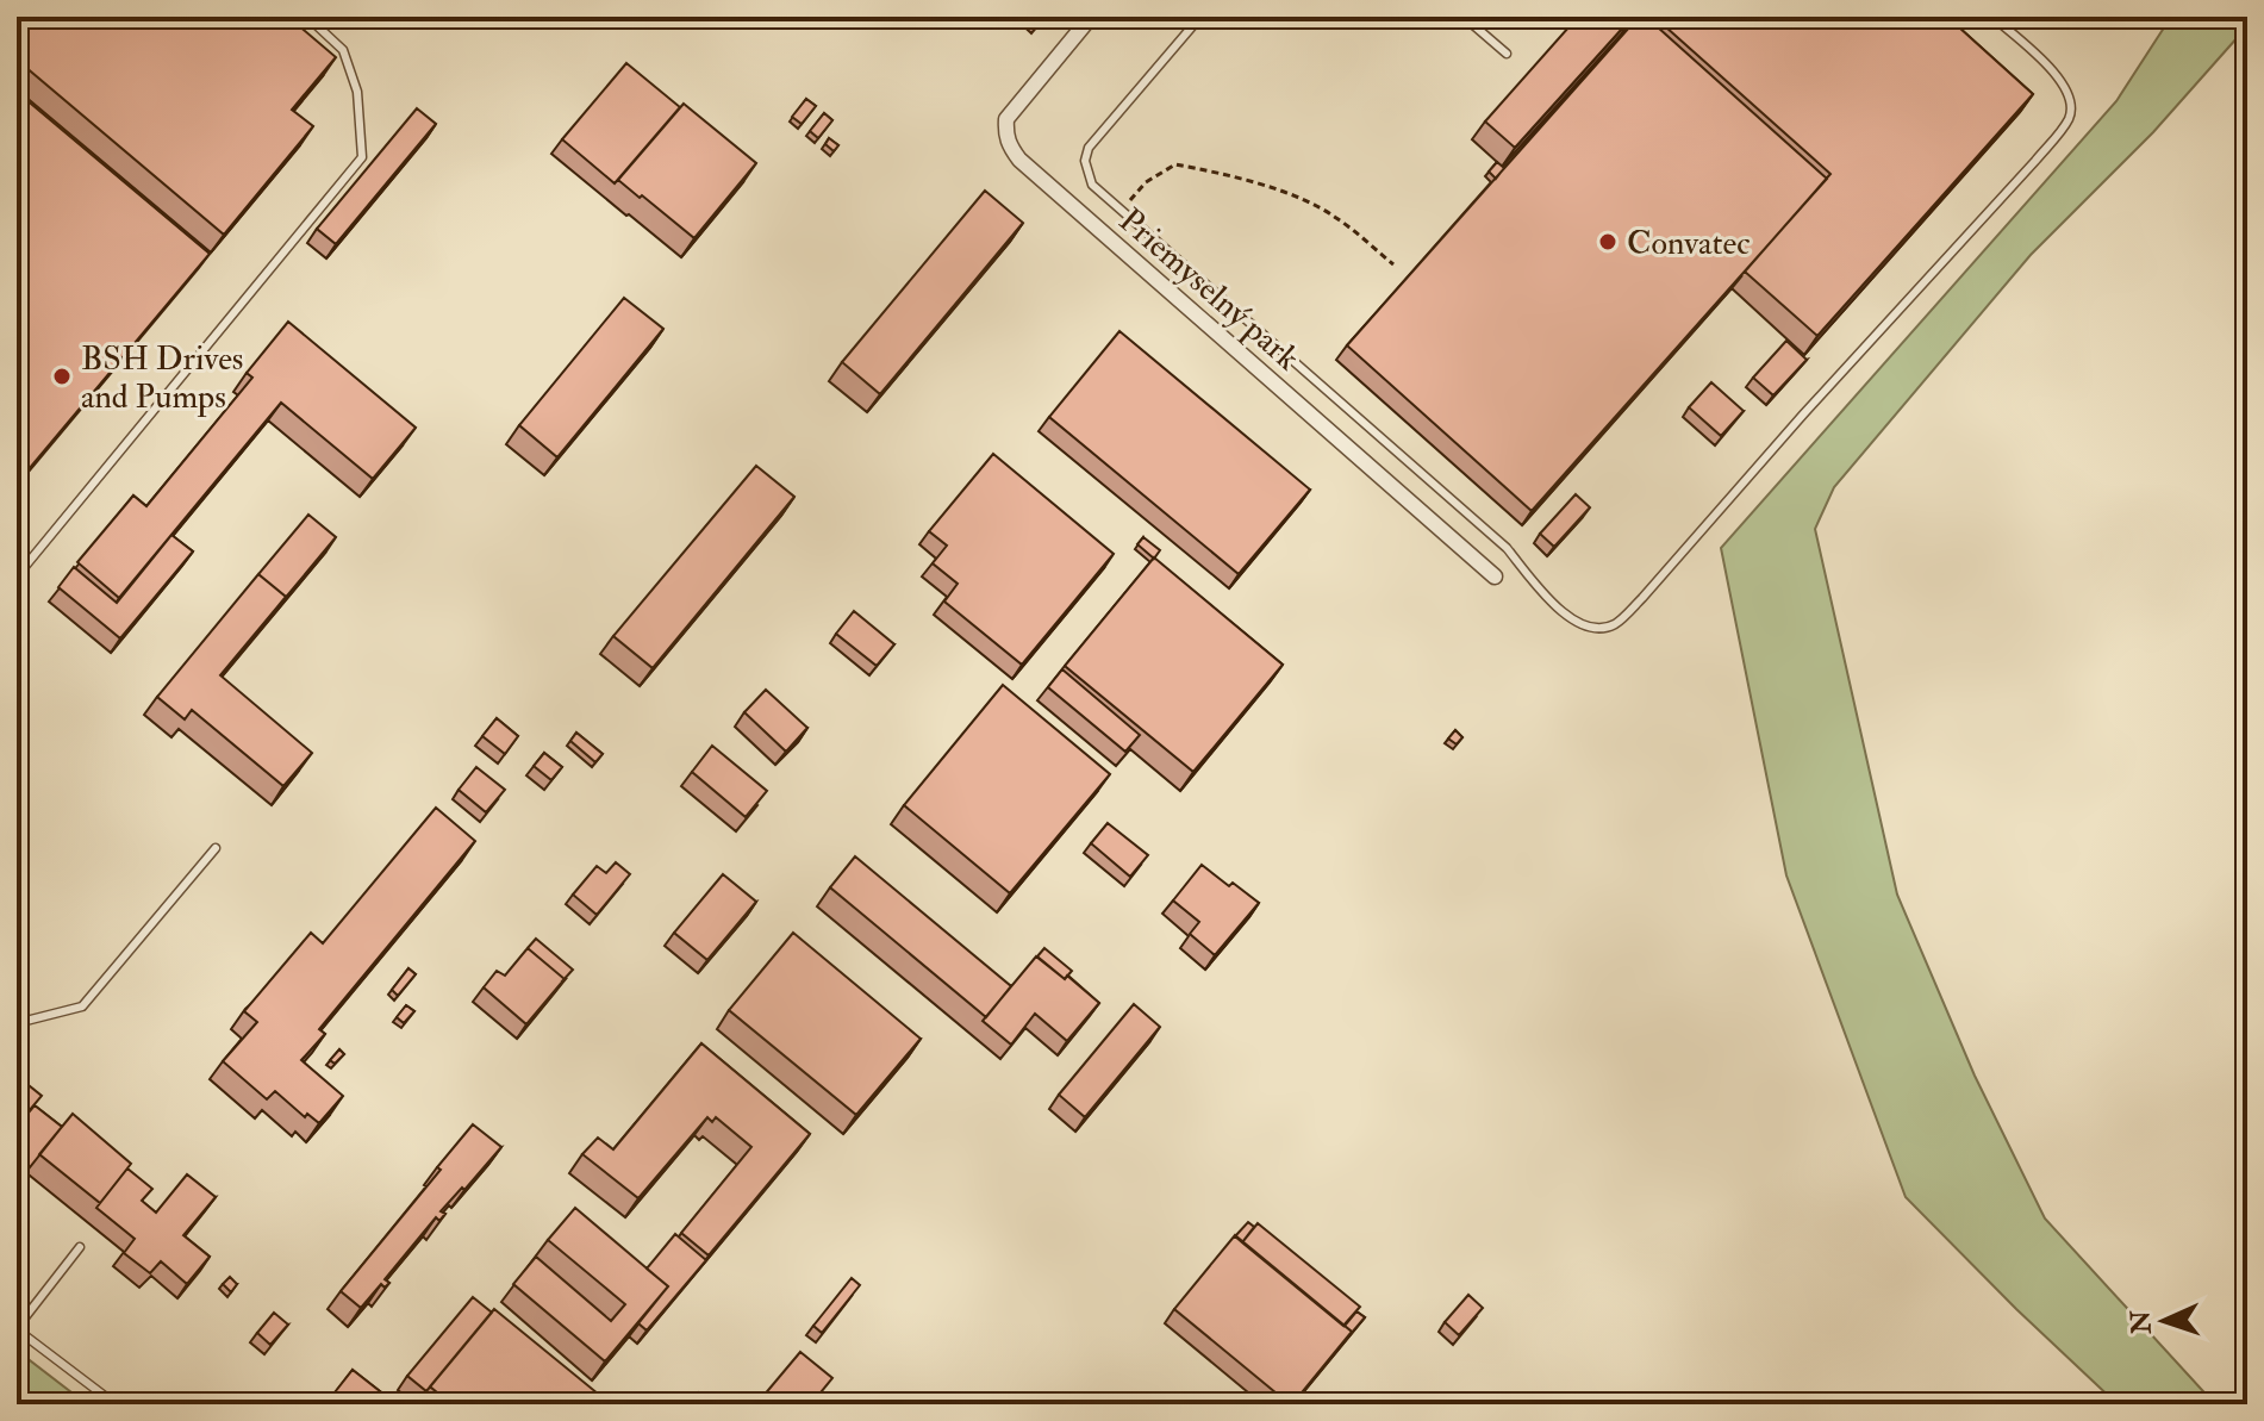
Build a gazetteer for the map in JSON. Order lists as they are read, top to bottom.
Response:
{
  "streets": {
    "street": ["Priemyselný park"]
  },
  "places": ["Convatec", "BSH Drives and Pumps"],
  "north": "left"
}
